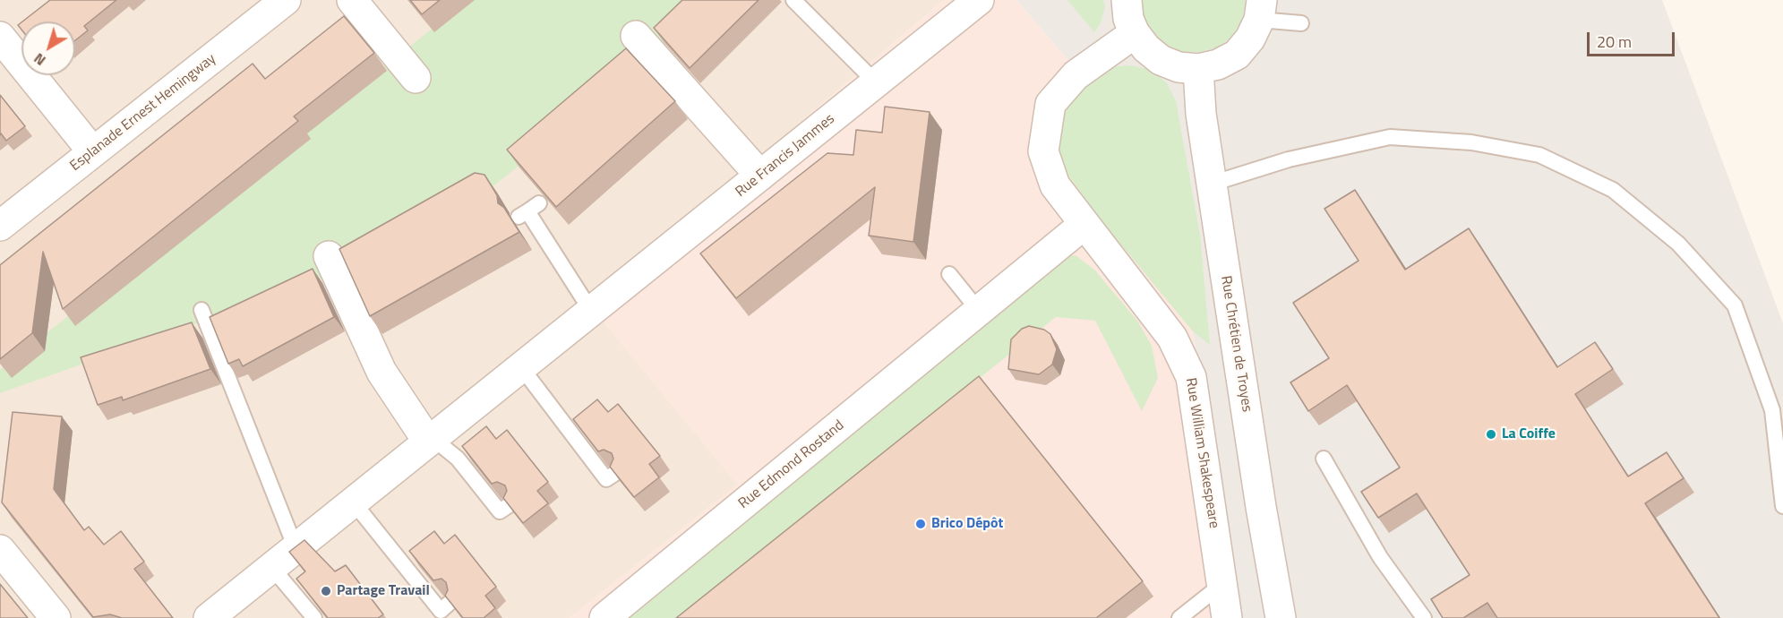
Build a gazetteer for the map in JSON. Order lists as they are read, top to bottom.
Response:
{
  "streets": {
    "street": [
      "Esplanade Ernest Hemingway",
      "Rue Francis Jammes",
      "Rue Chrétien de Troyes",
      "Rue William Shakespeare",
      "Rue Edmond Rostand"
    ]
  },
  "crossings": [
    ["Rue William Shakespeare", "Rue Edmond Rostand"]
  ],
  "places": ["La Coiffe", "Brico Dépôt", "Partage Travail"],
  "scale_bar": "20 m",
  "north": "bottom left"
}
